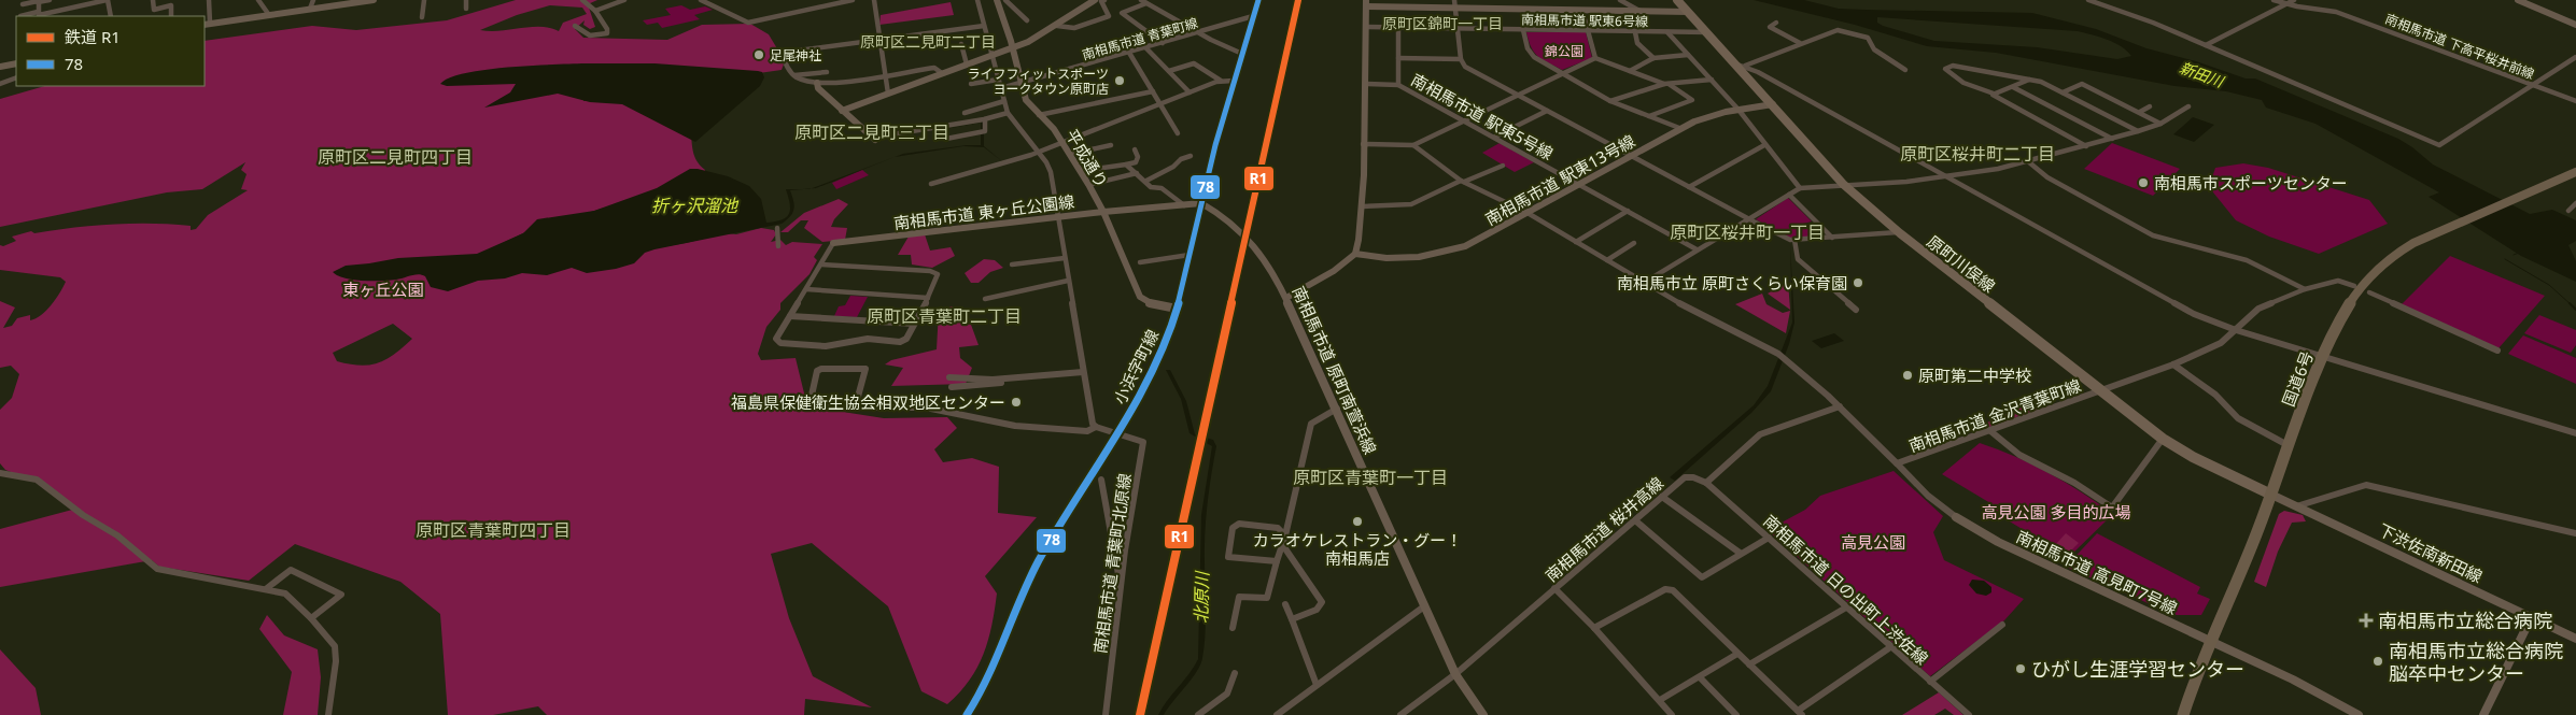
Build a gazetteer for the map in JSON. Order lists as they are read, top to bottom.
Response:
{
  "streets": {
    "highway": ["国道6号"],
    "main road": ["原町川俣線"],
    "street": [
      "南相馬市道 駅東6号線",
      "南相馬市道 青葉町線",
      "南相馬市道 下高平桜井前線",
      "南相馬市道 駅東5号線",
      "平成通り",
      "南相馬市道 駅東13号線",
      "南相馬市道 東ヶ丘公園線",
      "小浜字町線",
      "南相馬市道 原町南萱浜線",
      "南相馬市道 金沢青葉町線",
      "南相馬市道 桜井高線",
      "下渋佐南新田線",
      "南相馬市道 青葉町北原線",
      "南相馬市道 高見町7号線",
      "南相馬市道 日の出町上渋佐線"
    ]
  },
  "crossings": [
    ["南相馬市道 駅東6号線", "原町川俣線"],
    ["南相馬市道 青葉町線", "平成通り"],
    ["南相馬市道 青葉町線", "小浜字町線"],
    ["南相馬市道 駅東5号線", "南相馬市道 駅東13号線"],
    ["平成通り", "南相馬市道 東ヶ丘公園線"],
    ["平成通り", "小浜字町線"],
    ["南相馬市道 駅東13号線", "原町川俣線"],
    ["南相馬市道 駅東13号線", "南相馬市道 金沢青葉町線"],
    ["南相馬市道 東ヶ丘公園線", "小浜字町線"],
    ["南相馬市道 東ヶ丘公園線", "南相馬市道 原町南萱浜線"],
    ["原町川俣線", "国道6号"],
    ["原町川俣線", "南相馬市道 金沢青葉町線"],
    ["原町川俣線", "下渋佐南新田線"],
    ["小浜字町線", "南相馬市道 原町南萱浜線"],
    ["小浜字町線", "南相馬市道 青葉町北原線"],
    ["南相馬市道 原町南萱浜線", "南相馬市道 桜井高線"],
    ["国道6号", "下渋佐南新田線"],
    ["国道6号", "南相馬市道 高見町7号線"],
    ["南相馬市道 金沢青葉町線", "南相馬市道 高見町7号線"],
    ["南相馬市道 桜井高線", "南相馬市道 日の出町上渋佐線"]
  ],
  "districts": [
    "原町区錦町一丁目",
    "原町区二見町二丁目",
    "原町区二見町三丁目",
    "原町区桜井町二丁目",
    "原町区二見町四丁目",
    "原町区桜井町一丁目",
    "原町区青葉町二丁目",
    "原町区青葉町一丁目",
    "原町区青葉町四丁目"
  ],
  "water": ["新田川", "折ヶ沢溜池", "北原川"],
  "parks": [
    "錦公園",
    "東ヶ丘公園",
    "高見公園 多目的広場",
    "高見公園"
  ],
  "places": {
    "other": [
      "足尾神社",
      "ライフフィットスポーツ ヨークタウン原町店",
      "南相馬市スポーツセンター",
      "南相馬市立 原町さくらい保育園",
      "原町第二中学校",
      "福島県保健衛生協会相双地区センター",
      "カラオケレストラン・グー！ 南相馬店",
      "南相馬市立総合病院 脳卒中センター",
      "ひがし生涯学習センター"
    ],
    "health": ["南相馬市立総合病院"]
  },
  "lines": ["rail line R1", "transit line 78"],
  "legend": ["鉄道 R1", "78"]
}
